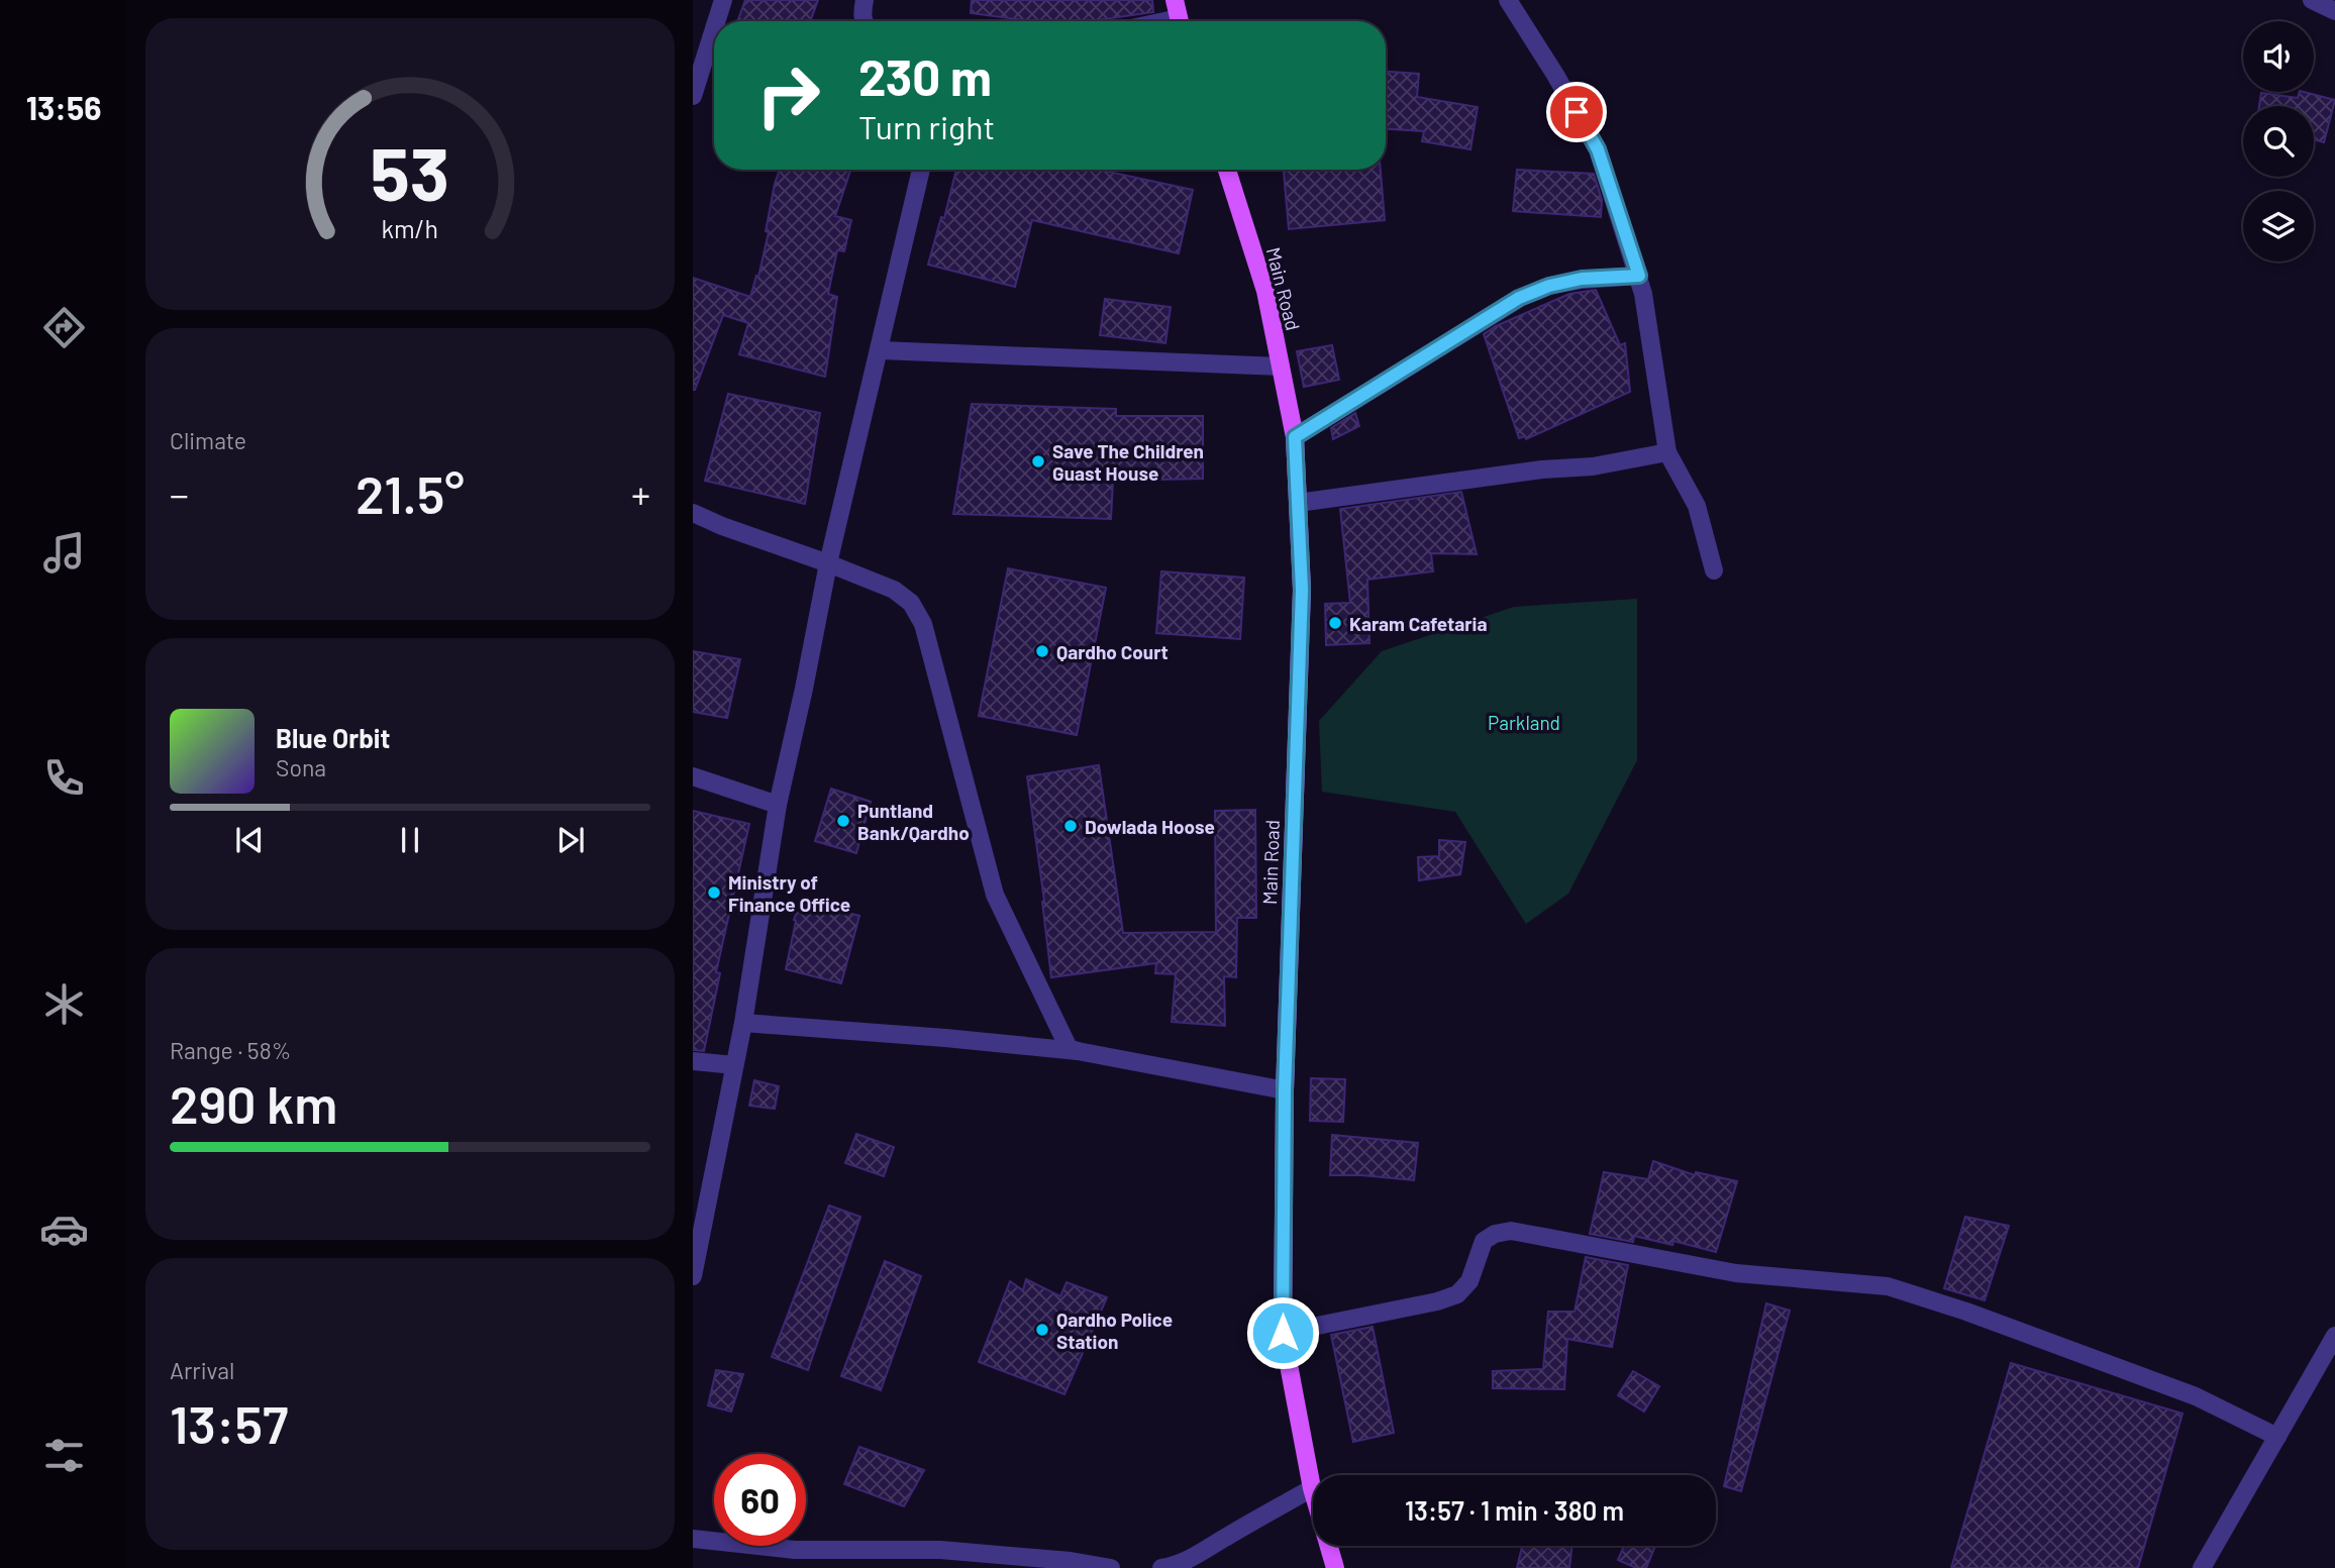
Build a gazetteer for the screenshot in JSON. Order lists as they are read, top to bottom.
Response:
{
  "streets": {
    "main road": ["Main Road"]
  },
  "parks": ["Parkland"],
  "places": [
    "Save The Children Guast House",
    "Karam Cafetaria",
    "Qardho Court",
    "Puntland Bank/Qardho",
    "Dowlada Hoose",
    "Ministry of Finance Office",
    "Qardho Police Station"
  ],
  "page": {
    "tabs": "13:56",
    "turn": ["230 m", "Turn right"],
    "tile": [
      "Climate",
      ["Range · 58%", "290 km"],
      ["Arrival", "13:57"]
    ],
    "heat": ["−", "21.5°", "+"],
    "song": ["Blue Orbit", "Sona"],
    "limit": "60",
    "trip": "13:57 · 1 min · 380 m",
    "gauge": ["53", "km/h"]
  }
}
